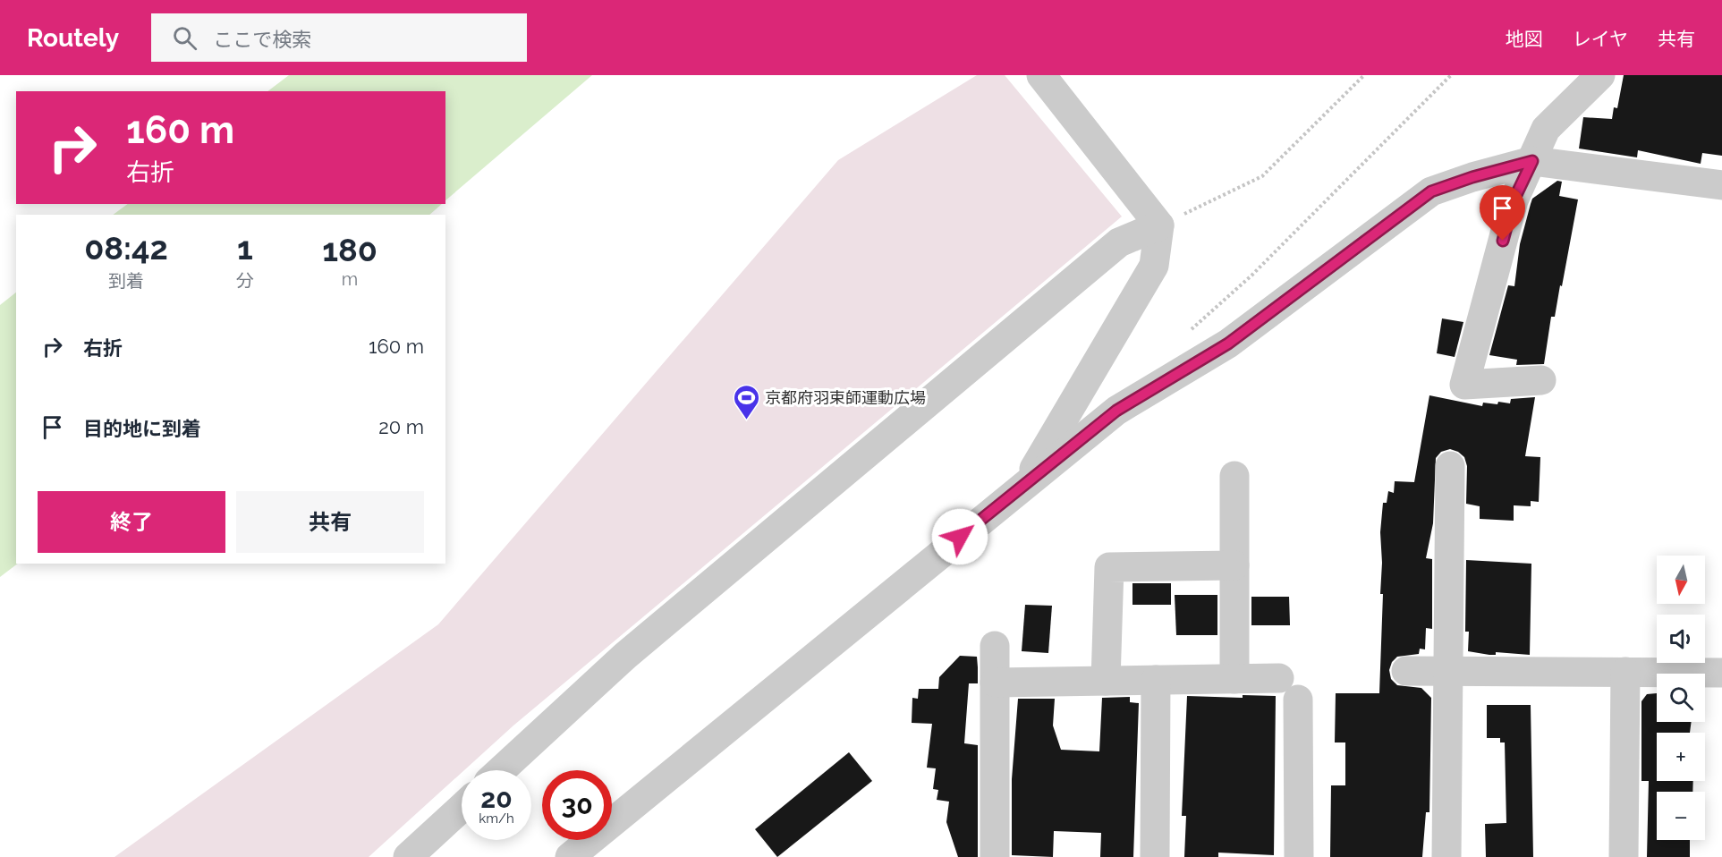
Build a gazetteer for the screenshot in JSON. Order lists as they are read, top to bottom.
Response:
{
  "places": {
    "sports": ["京都府羽束師運動広場"]
  },
  "north": "bottom",
  "page": {
    "header": "Routely",
    "search": "ここで検索",
    "nav": ["地図", "レイヤ", "共有"],
    "turn": ["160 m", "右折"],
    "eta": [
      "08:42",
      "到着",
      "1",
      "分",
      "180",
      "m"
    ],
    "list": [
      {
        "name": "右折",
        "value": "160 m"
      },
      {
        "name": "目的地に到着",
        "value": "20 m"
      }
    ],
    "buttons": ["終了", "共有"],
    "map_buttons": ["+", "−"],
    "speed": "20 km/h",
    "limit": "30"
  }
}
